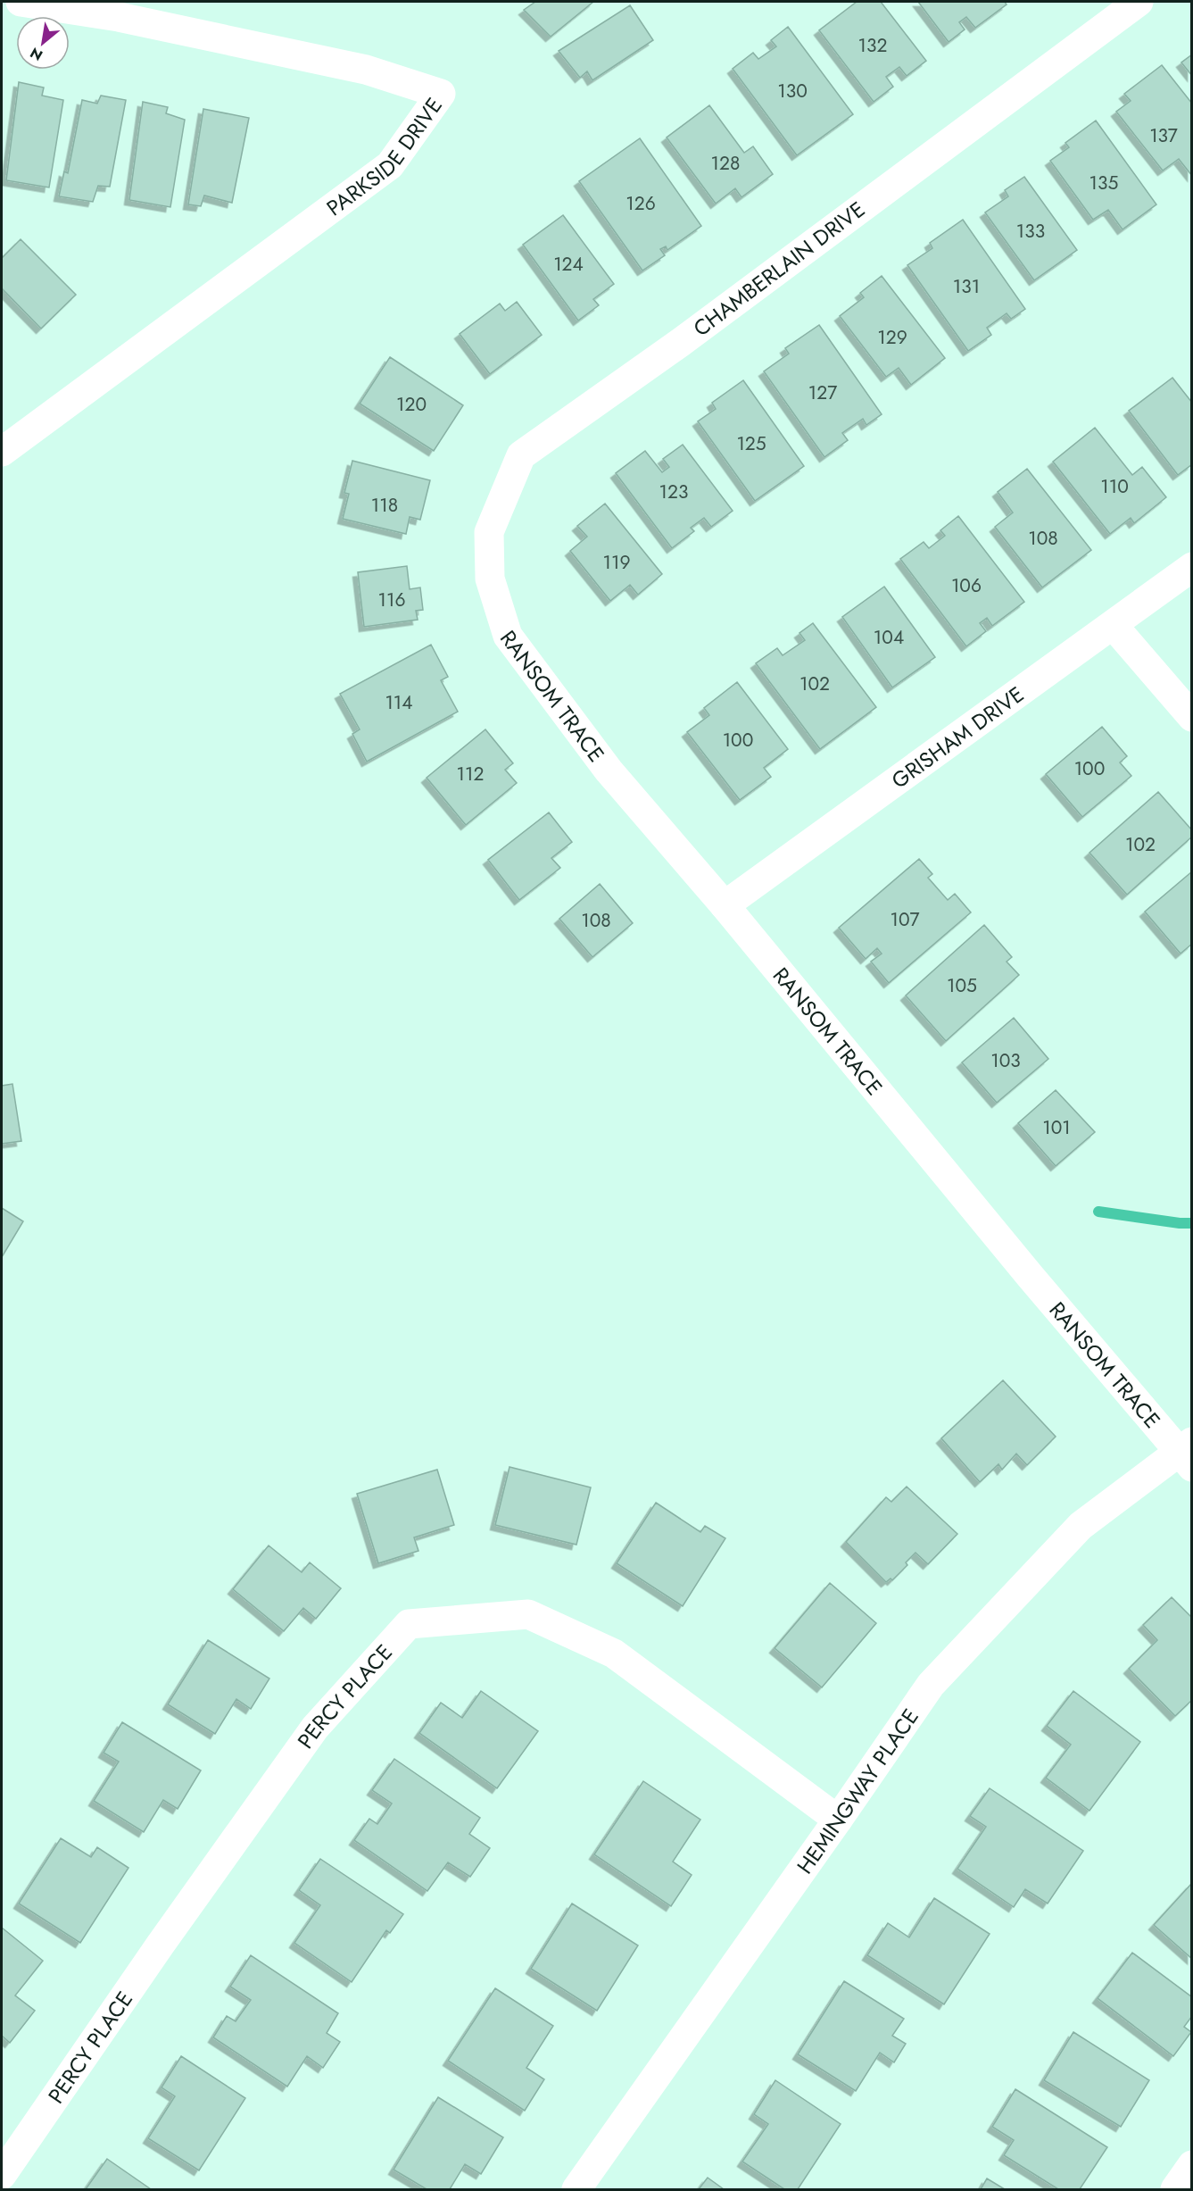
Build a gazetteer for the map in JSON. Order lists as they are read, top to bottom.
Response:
{
  "streets": {
    "street": [
      "PARKSIDE DRIVE",
      "CHAMBERLAIN DRIVE",
      "RANSOM TRACE",
      "GRISHAM DRIVE",
      "PERCY PLACE",
      "HEMINGWAY PLACE"
    ]
  },
  "crossings": [
    ["CHAMBERLAIN DRIVE", "RANSOM TRACE"],
    ["RANSOM TRACE", "GRISHAM DRIVE"],
    ["RANSOM TRACE", "HEMINGWAY PLACE"],
    ["PERCY PLACE", "HEMINGWAY PLACE"]
  ],
  "house_numbers": [
    "132",
    "130",
    "137",
    "128",
    "135",
    "126",
    "133",
    "124",
    "131",
    "129",
    "127",
    "120",
    "125",
    "110",
    "123",
    "118",
    "108",
    "119",
    "106",
    "116",
    "104",
    "102",
    "114",
    "100",
    "100",
    "112",
    "102",
    "107",
    "108",
    "105",
    "103",
    "101"
  ],
  "north": "bottom left"
}
